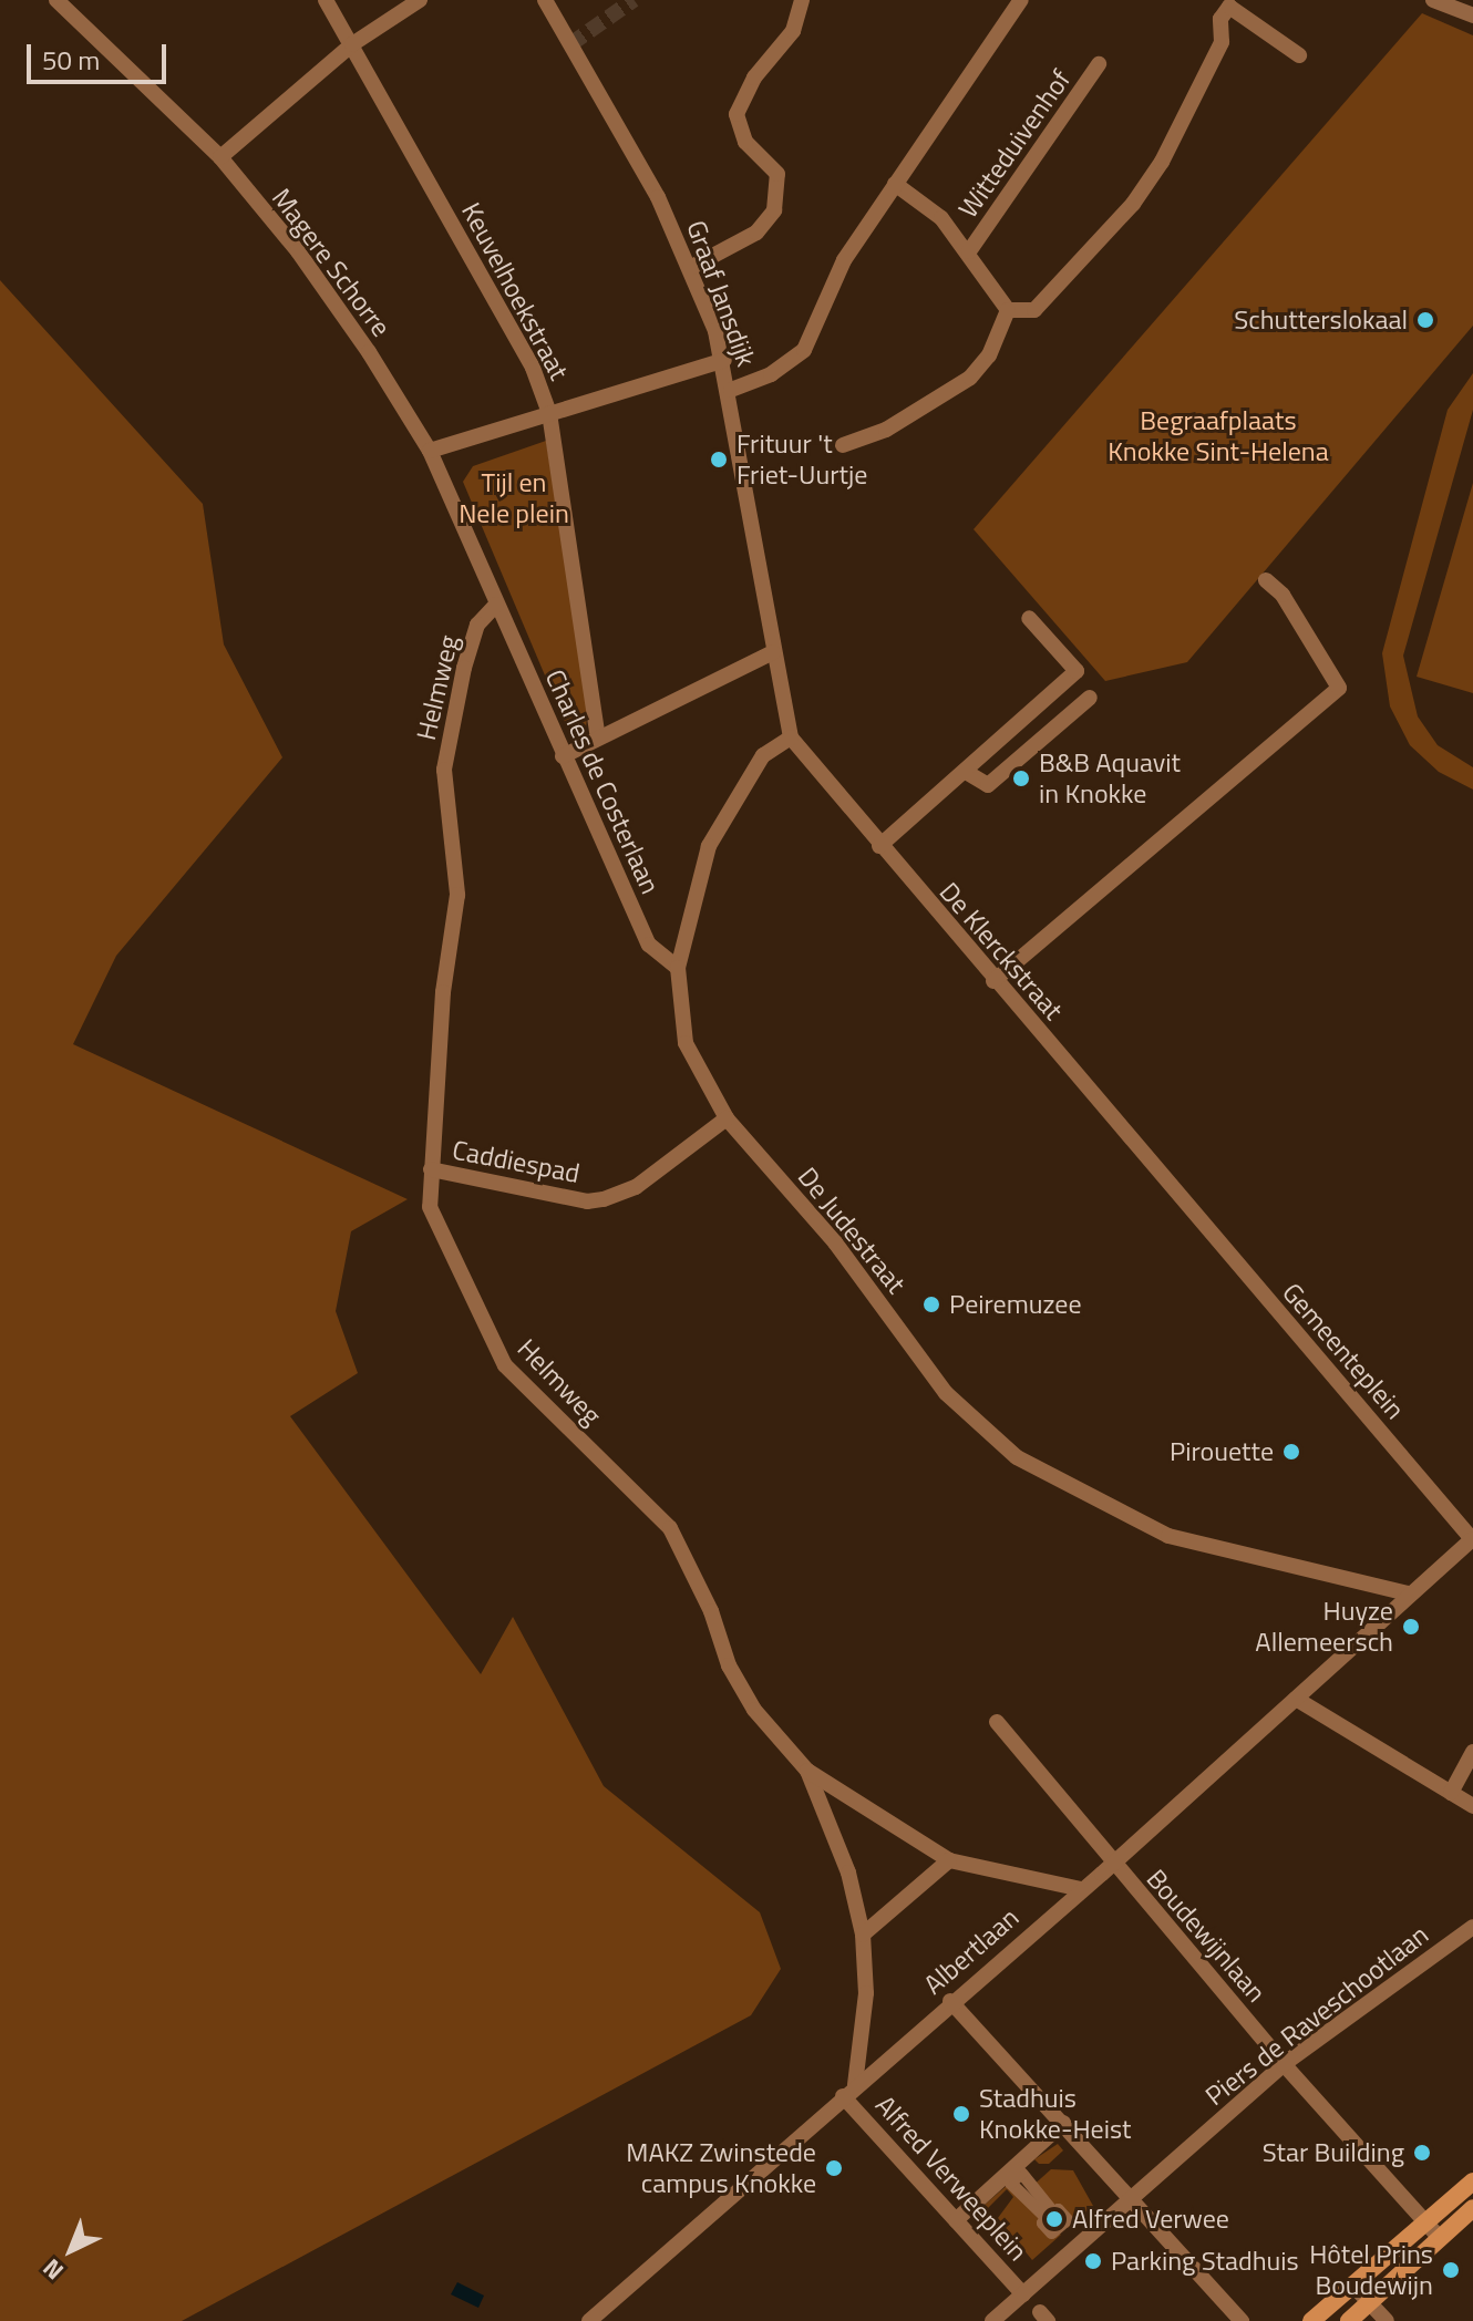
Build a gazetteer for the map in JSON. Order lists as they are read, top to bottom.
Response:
{
  "streets": {
    "street": [
      "Witteduivenhof",
      "Magere Schorre",
      "Keuvelhoekstraat",
      "Graaf Jansdijk",
      "Helmweg",
      "Charles de Costerlaan",
      "De Klerckstraat",
      "Caddiespad",
      "De Judestraat",
      "Gemeenteplein",
      "Boudewijnlaan",
      "Albertlaan",
      "Piers de Raveschootlaan",
      "Alfred Verweeplein"
    ]
  },
  "crossings": [
    ["Magere Schorre", "Helmweg"],
    ["Magere Schorre", "Charles de Costerlaan"],
    ["Graaf Jansdijk", "De Klerckstraat"],
    ["Graaf Jansdijk", "De Judestraat"],
    ["Helmweg", "Charles de Costerlaan"],
    ["Helmweg", "Caddiespad"],
    ["Helmweg", "Albertlaan"],
    ["Helmweg", "Alfred Verweeplein"],
    ["Charles de Costerlaan", "De Judestraat"],
    ["De Klerckstraat", "De Judestraat"],
    ["De Klerckstraat", "Gemeenteplein"],
    ["Caddiespad", "De Judestraat"],
    ["De Judestraat", "Gemeenteplein"],
    ["Gemeenteplein", "Albertlaan"],
    ["Boudewijnlaan", "Albertlaan"],
    ["Boudewijnlaan", "Piers de Raveschootlaan"],
    ["Albertlaan", "Alfred Verweeplein"],
    ["Piers de Raveschootlaan", "Alfred Verweeplein"]
  ],
  "parks": ["Begraafplaats Knokke Sint-Helena", "Tijl en Nele plein"],
  "places": [
    "Schutterslokaal",
    "Frituur 't Friet-Uurtje",
    "B&B Aquavit in Knokke",
    "Peiremuzee",
    "Pirouette",
    "Huyze Allemeersch",
    "Stadhuis Knokke-Heist",
    "Star Building",
    "MAKZ Zwinstede campus Knokke",
    "Alfred Verwee",
    "Parking Stadhuis",
    "Hôtel Prins Boudewijn"
  ],
  "scale_bar": "50 m",
  "north": "bottom left"
}
